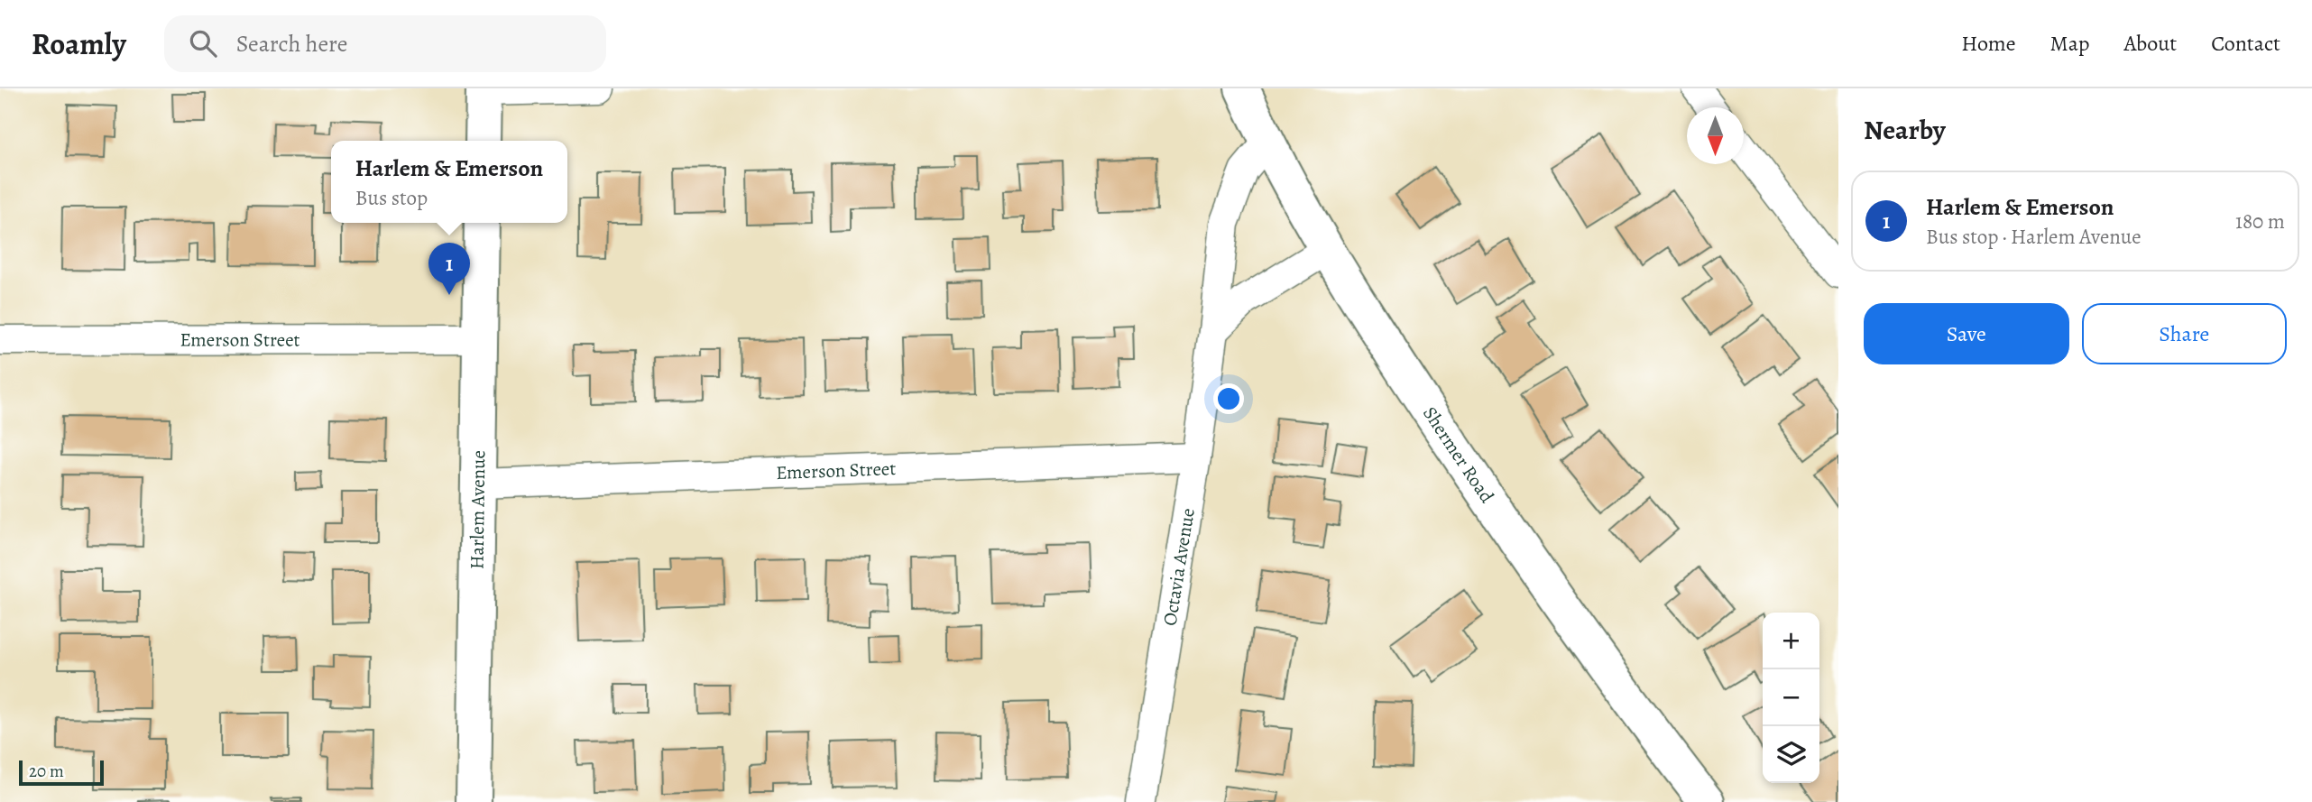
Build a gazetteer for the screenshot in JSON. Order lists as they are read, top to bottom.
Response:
{
  "streets": {
    "main road": ["Shermer Road", "Harlem Avenue"],
    "street": ["Emerson Street", "Octavia Avenue"]
  },
  "crossings": [
    ["Emerson Street", "Harlem Avenue"],
    ["Emerson Street", "Octavia Avenue"],
    ["Shermer Road", "Octavia Avenue"]
  ],
  "scale_bar": "20 m",
  "north": "bottom",
  "page": {
    "header": "Roamly",
    "search": "Search here",
    "nav": [
      "Home",
      "Map",
      "About",
      "Contact"
    ],
    "heading": "Nearby",
    "popup": ["Harlem & Emerson", "Bus stop"],
    "list": [
      {
        "mark": "1",
        "name": "Harlem & Emerson",
        "note": "Bus stop · Harlem Avenue",
        "value": "180 m"
      }
    ],
    "pins": "1",
    "buttons": ["Save", "Share"],
    "map_buttons": ["+", "−"],
    "scale": "20 m"
  }
}
